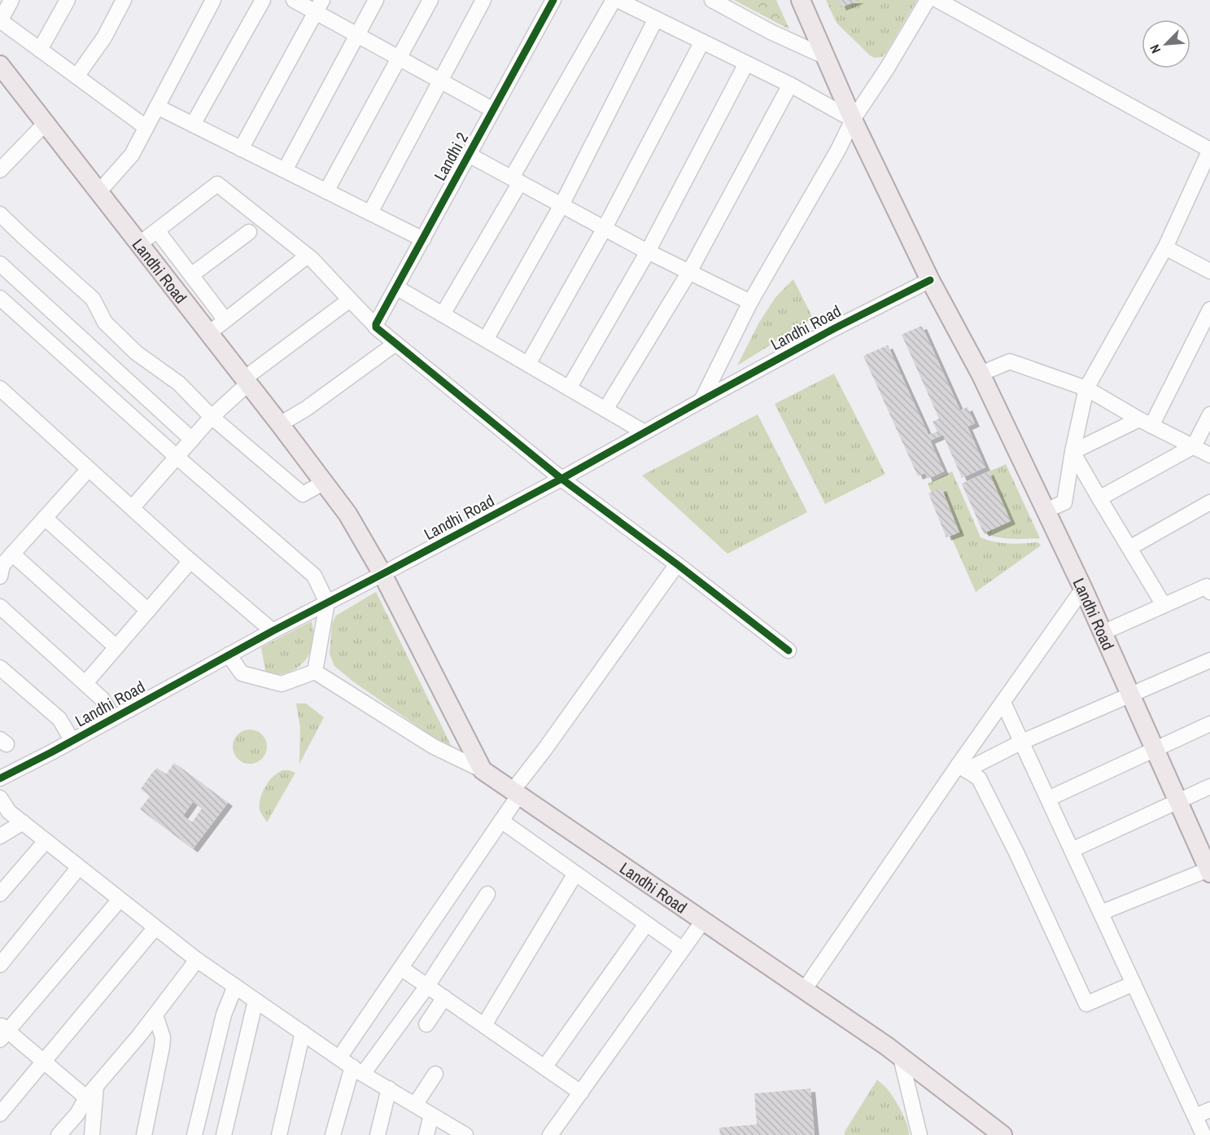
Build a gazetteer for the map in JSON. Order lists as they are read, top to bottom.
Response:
{
  "streets": {
    "main road": ["Landhi Road"],
    "street": ["Landhi 2"]
  },
  "north": "bottom left"
}
